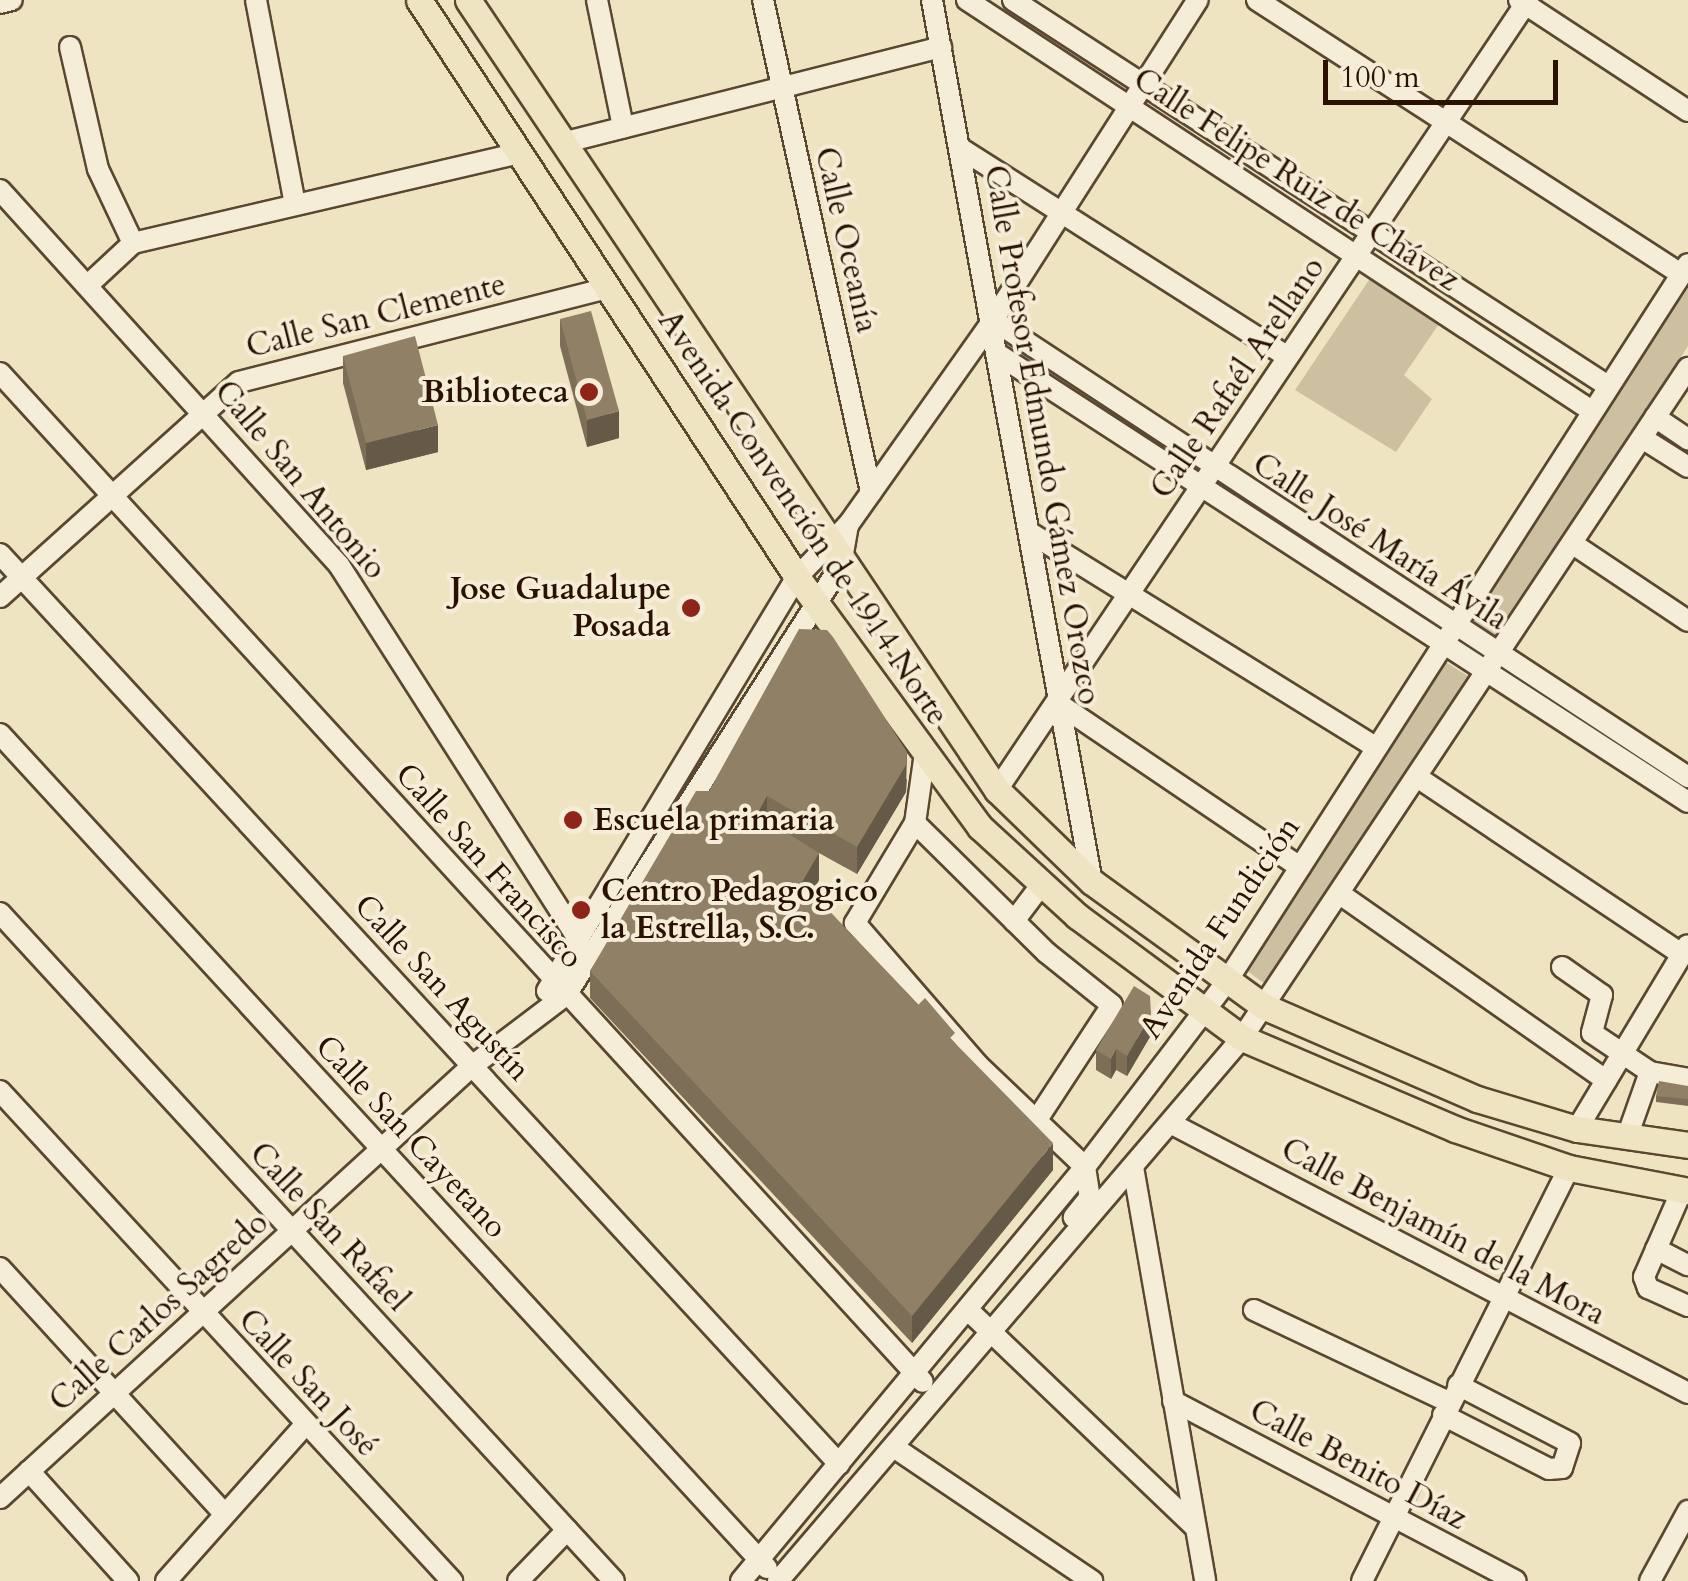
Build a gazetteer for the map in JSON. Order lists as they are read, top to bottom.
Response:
{
  "streets": {
    "main road": ["Avenida Convención de 1914 Norte"],
    "street": [
      "Calle Felipe Ruiz de Chávez",
      "Calle Oceanía",
      "Calle San Clemente",
      "Calle Rafaél Arellano",
      "Calle Profesor Edmundo Gámez Orozco",
      "Calle San Antonio",
      "Calle José María Ávila",
      "Calle San Francisco",
      "Avenida Fundición",
      "Calle San Agustín",
      "Calle San Cayetano",
      "Calle San Rafael",
      "Calle Benjamín de la Mora",
      "Calle Carlos Sagredo",
      "Calle San José",
      "Calle Benito Díaz"
    ]
  },
  "crossings": [
    ["Calle Felipe Ruiz de Chávez", "Calle Rafaél Arellano"],
    ["Calle Felipe Ruiz de Chávez", "Avenida Fundición"],
    ["Calle Felipe Ruiz de Chávez", "Calle Carlos Sagredo"],
    ["Calle Oceanía", "Calle Carlos Sagredo"],
    ["Calle San Clemente", "Calle San Antonio"],
    ["Calle San Clemente", "Avenida Convención de 1914 Norte"],
    ["Calle San Clemente", "Calle San Francisco"],
    ["Calle San Clemente", "Calle San Agustín"],
    ["Calle Rafaél Arellano", "Calle Profesor Edmundo Gámez Orozco"],
    ["Calle Rafaél Arellano", "Avenida Convención de 1914 Norte"],
    ["Calle Rafaél Arellano", "Calle José María Ávila"],
    ["Calle Profesor Edmundo Gámez Orozco", "Avenida Convención de 1914 Norte"],
    ["Calle Profesor Edmundo Gámez Orozco", "Calle José María Ávila"],
    ["Calle Profesor Edmundo Gámez Orozco", "Calle Carlos Sagredo"],
    ["Calle San Antonio", "Calle Carlos Sagredo"],
    ["Avenida Convención de 1914 Norte", "Avenida Fundición"],
    ["Avenida Convención de 1914 Norte", "Calle Carlos Sagredo"],
    ["Calle José María Ávila", "Avenida Fundición"],
    ["Calle José María Ávila", "Calle Carlos Sagredo"],
    ["Calle San Francisco", "Avenida Fundición"],
    ["Calle San Francisco", "Calle Carlos Sagredo"],
    ["Avenida Fundición", "Calle San Agustín"],
    ["Avenida Fundición", "Calle San Cayetano"],
    ["Calle San Agustín", "Calle Carlos Sagredo"],
    ["Calle San Cayetano", "Calle Carlos Sagredo"],
    ["Calle San Rafael", "Calle Carlos Sagredo"],
    ["Calle Carlos Sagredo", "Calle San José"]
  ],
  "places": [
    "Biblioteca",
    "Jose Guadalupe Posada",
    "Escuela primaria",
    "Centro Pedagogico la Estrella, S.C."
  ],
  "scale_bar": "100 m"
}
